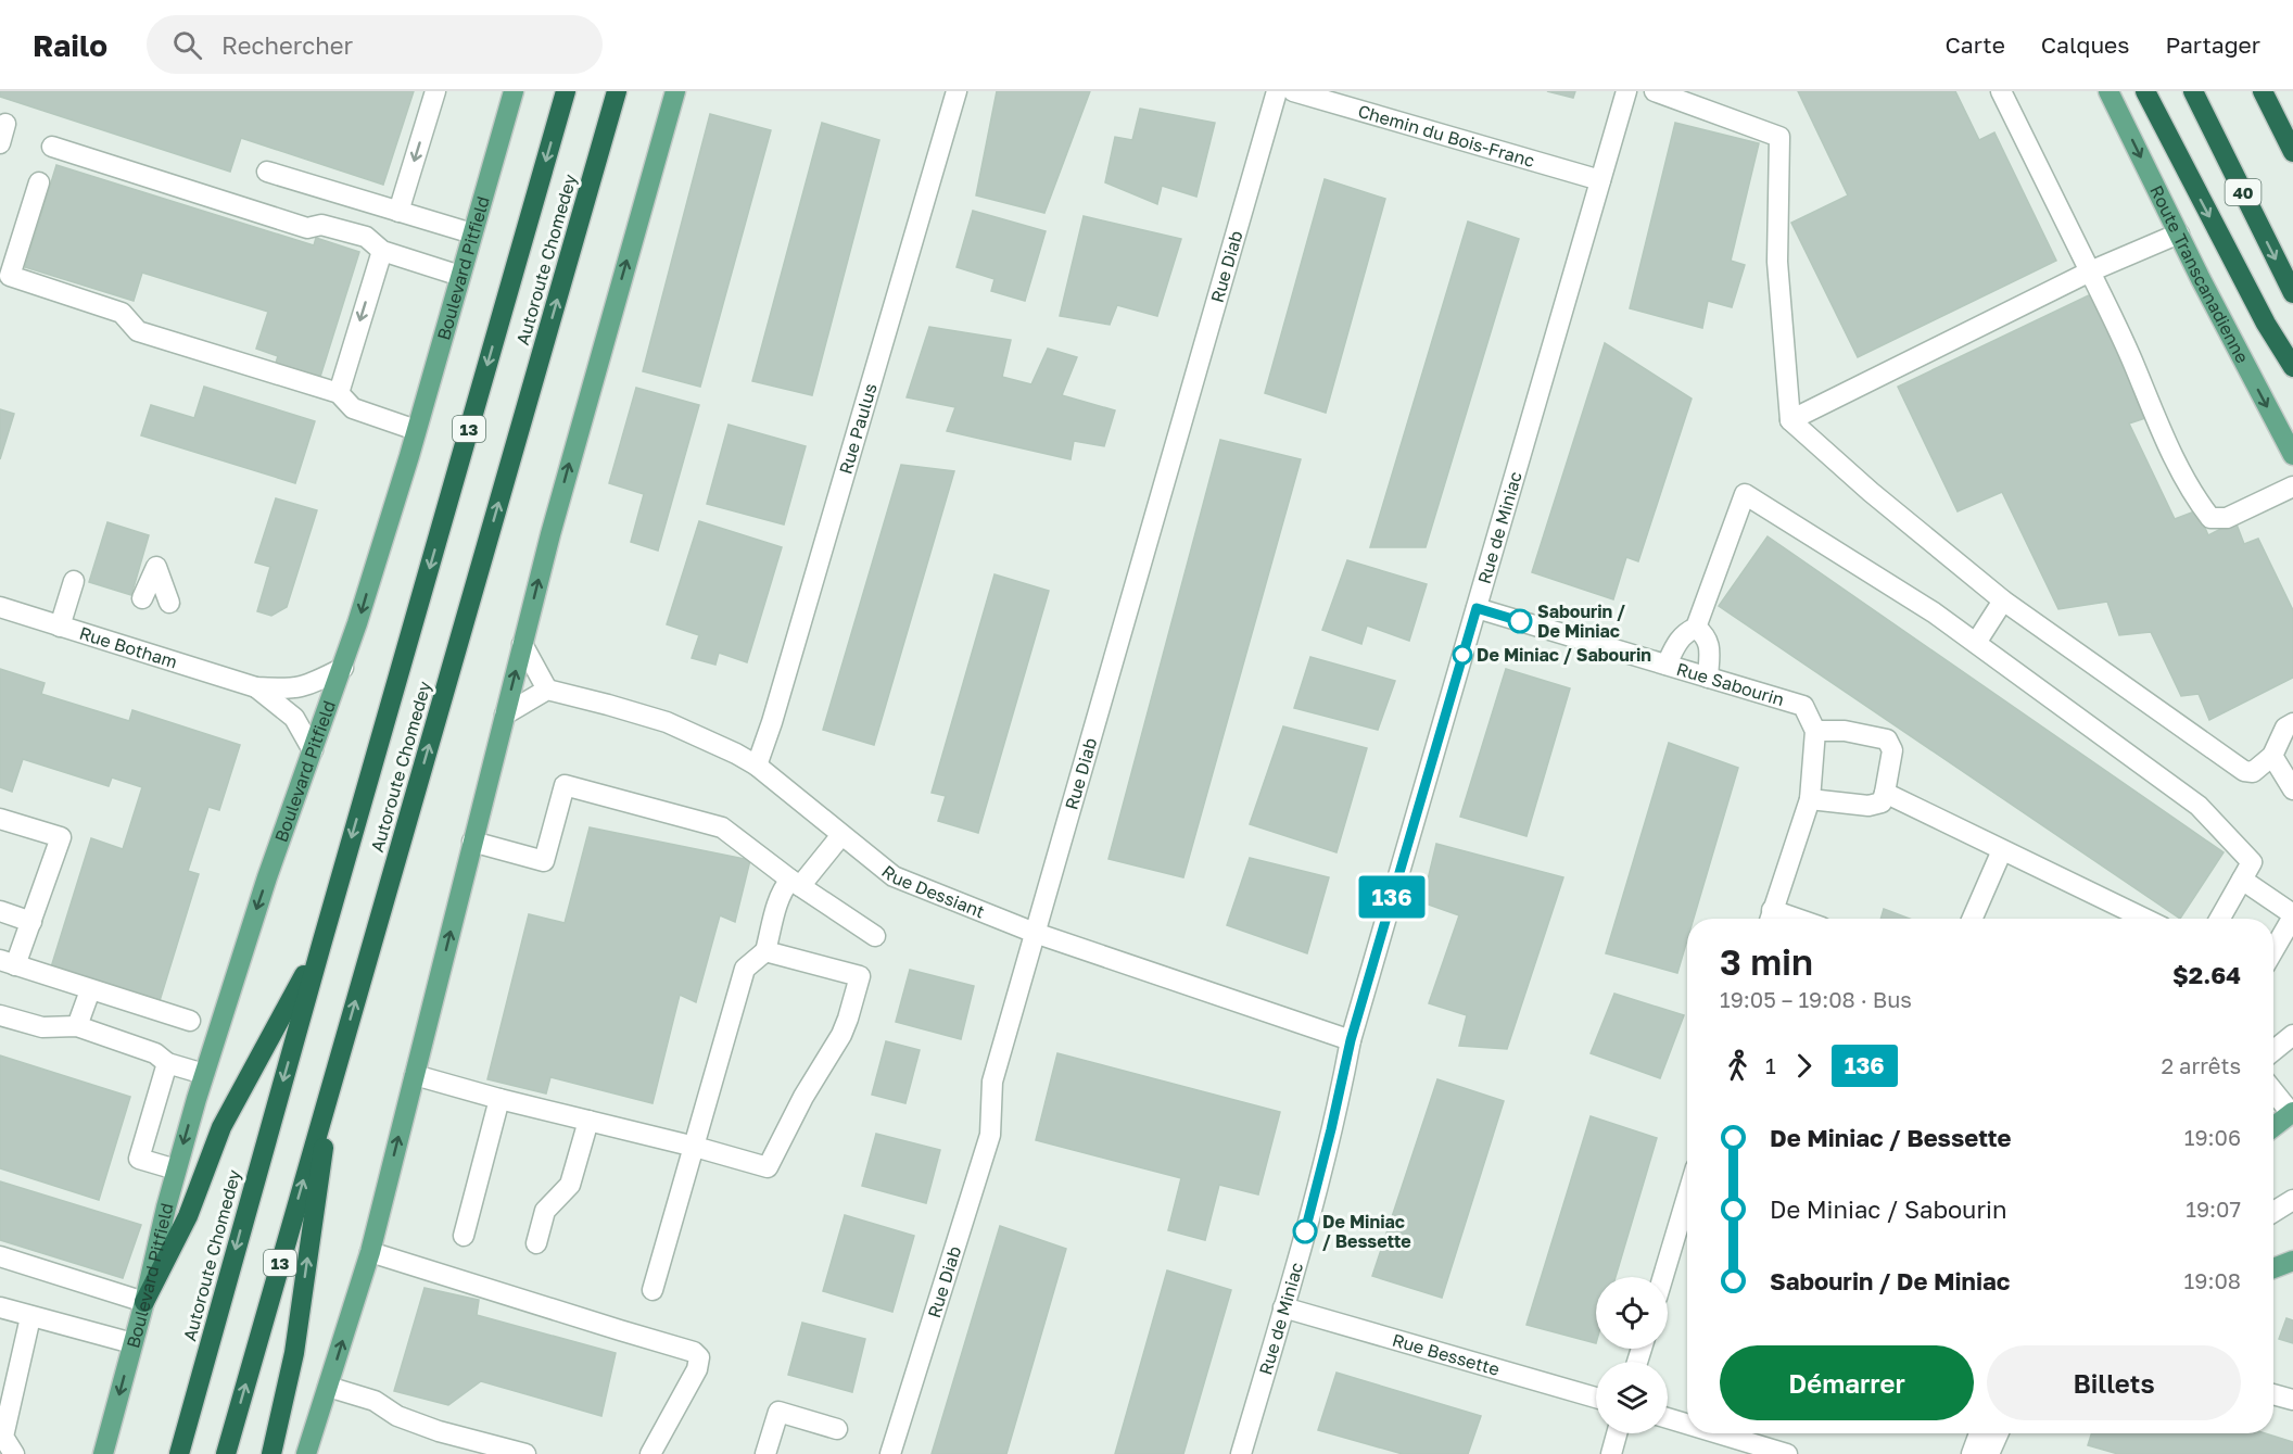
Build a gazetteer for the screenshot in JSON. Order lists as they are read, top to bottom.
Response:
{
  "streets": {
    "highway": ["40", "Autoroute Chomedey", "13"],
    "main road": ["Boulevard Pitfield", "Route Transcanadienne"],
    "street": [
      "Chemin du Bois-Franc",
      "Rue Diab",
      "Rue Paulus",
      "Rue de Miniac",
      "Rue Botham",
      "Rue Sabourin",
      "Rue Dessiant",
      "Rue Bessette"
    ]
  },
  "crossings": [
    ["Chemin du Bois-Franc", "Rue de Miniac"],
    ["Rue Diab", "Rue Dessiant"],
    ["Boulevard Pitfield", "Rue Botham"],
    ["Rue Paulus", "Rue Dessiant"],
    ["Rue de Miniac", "Rue Sabourin"],
    ["Rue de Miniac", "Rue Dessiant"],
    ["Rue de Miniac", "Rue Bessette"]
  ],
  "one_way": ["Route Transcanadienne"],
  "places": ["Sabourin / De Miniac", "De Miniac / Sabourin", "De Miniac / Bessette"],
  "lines": ["bus line 136"],
  "page": {
    "header": "Railo",
    "search": "Rechercher",
    "nav": ["Carte", "Calques", "Partager"],
    "on_map": "136",
    "heading": ["3 min", "19:05 – 19:08 · Bus", "$2.64"],
    "legs": ["1", "136", "2 arrêts"],
    "list": [
      {
        "name": "De Miniac / Bessette",
        "value": "19:06"
      },
      {
        "name": "De Miniac / Sabourin",
        "value": "19:07"
      },
      {
        "name": "Sabourin / De Miniac",
        "value": "19:08"
      }
    ],
    "buttons": ["Démarrer", "Billets"]
  }
}
